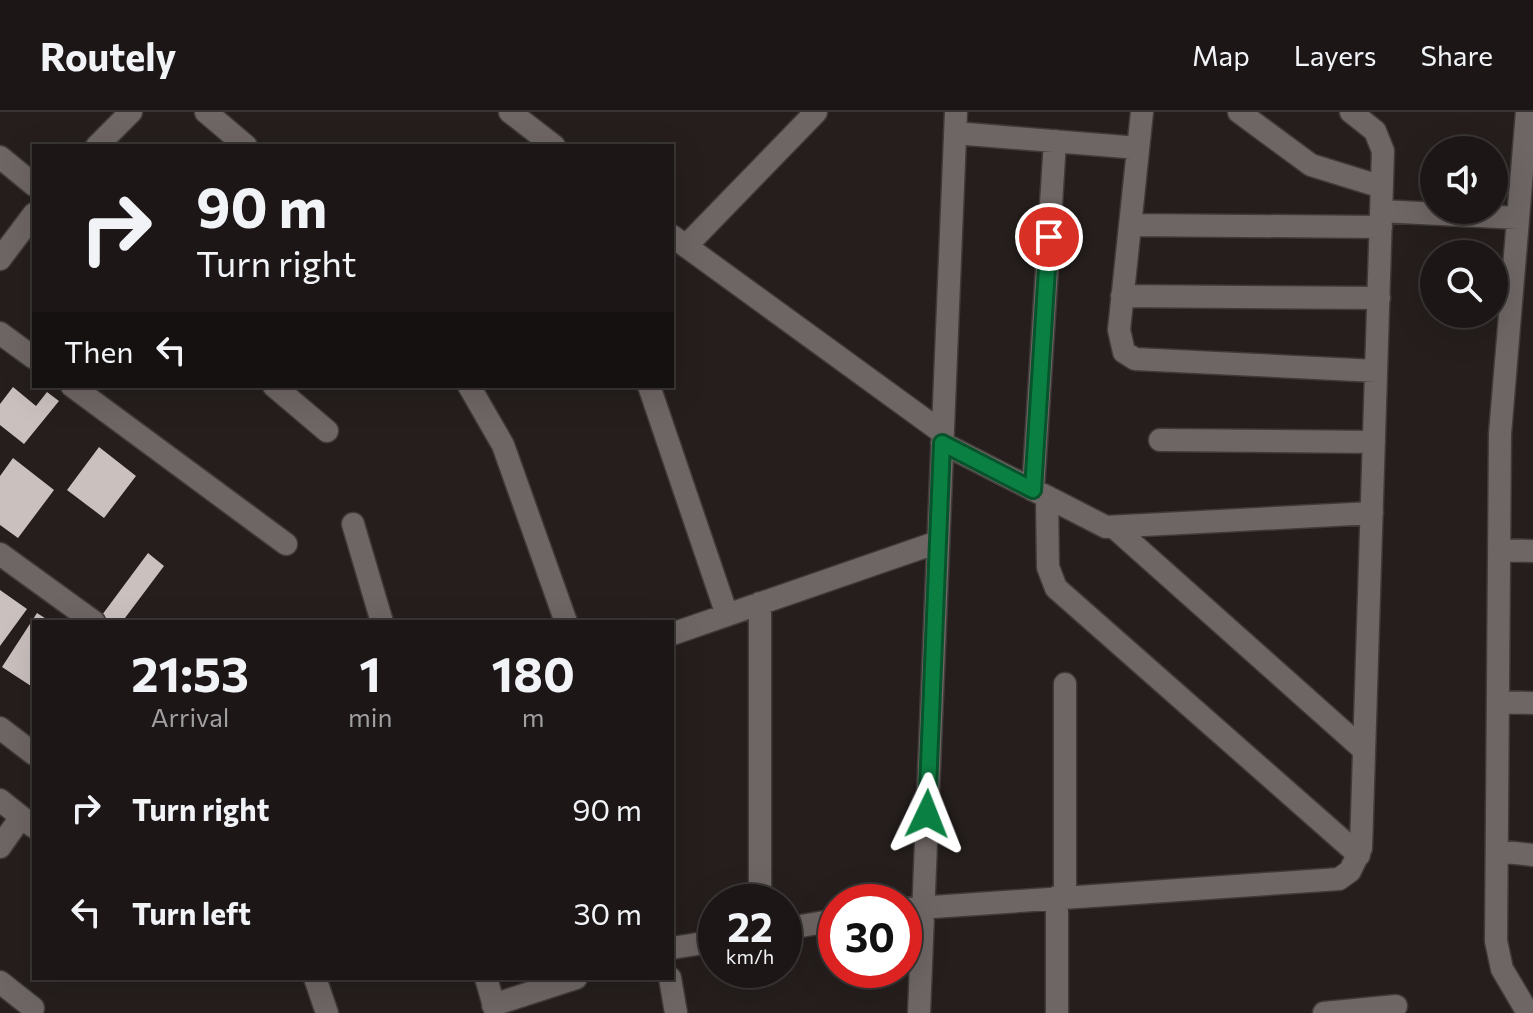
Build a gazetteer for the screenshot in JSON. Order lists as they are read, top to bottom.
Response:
{
  "page": {
    "header": "Routely",
    "nav": ["Map", "Layers", "Share"],
    "turn": ["90 m", "Turn right"],
    "then": "Then",
    "eta": [
      "21:53",
      "Arrival",
      "1",
      "min",
      "180",
      "m"
    ],
    "list": [
      {
        "name": "Turn right",
        "value": "90 m"
      },
      {
        "name": "Turn left",
        "value": "30 m"
      }
    ],
    "speed": "22 km/h",
    "limit": "30"
  }
}
